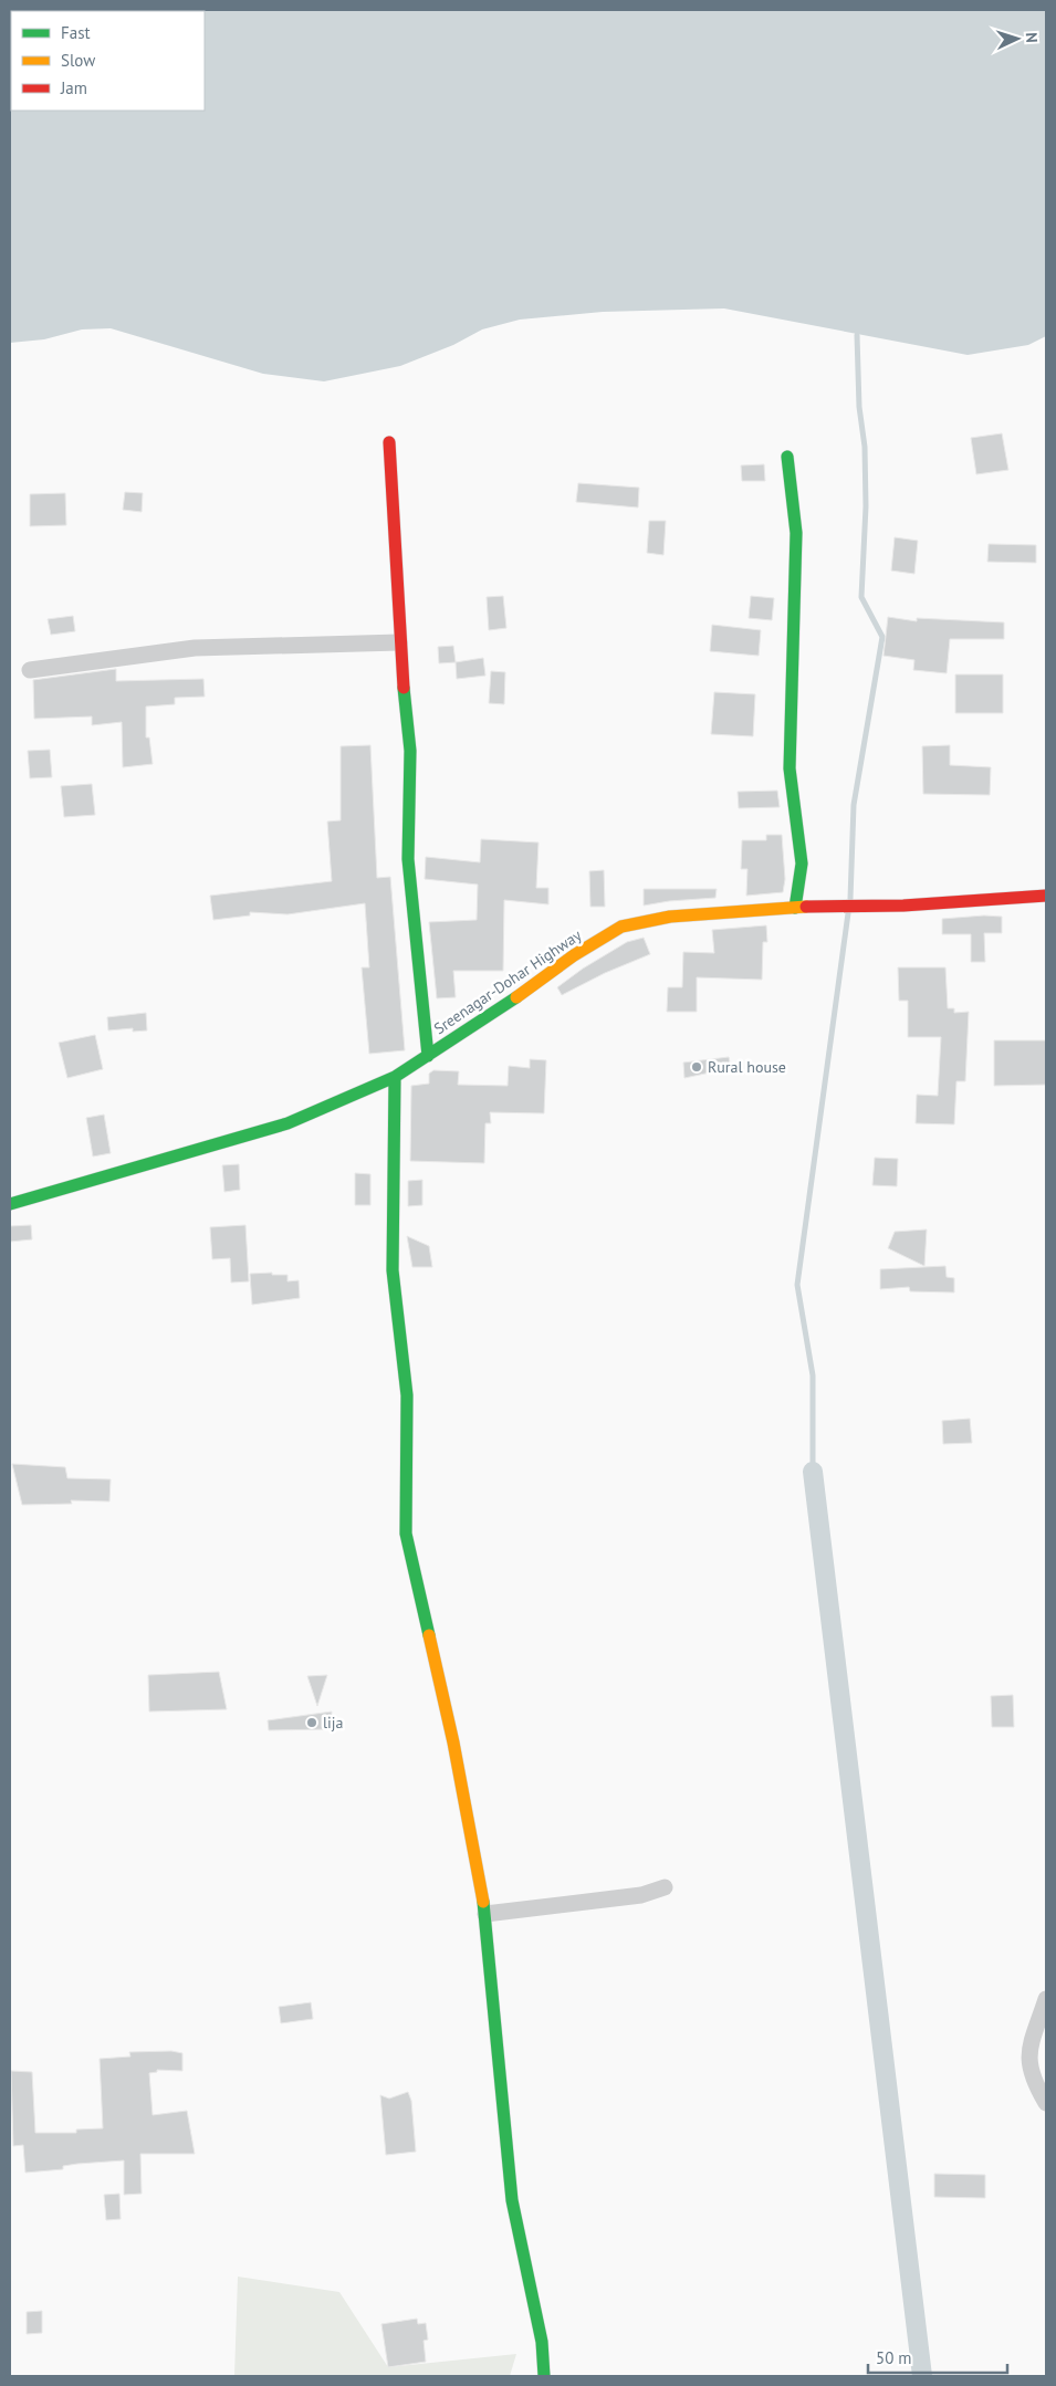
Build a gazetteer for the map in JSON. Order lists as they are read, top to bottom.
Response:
{
  "streets": {
    "street": ["Sreenagar-Dohar Highway"]
  },
  "places": ["Rural house", "lija"],
  "legend": ["Fast", "Slow", "Jam"],
  "scale_bar": "50 m",
  "north": "right"
}
